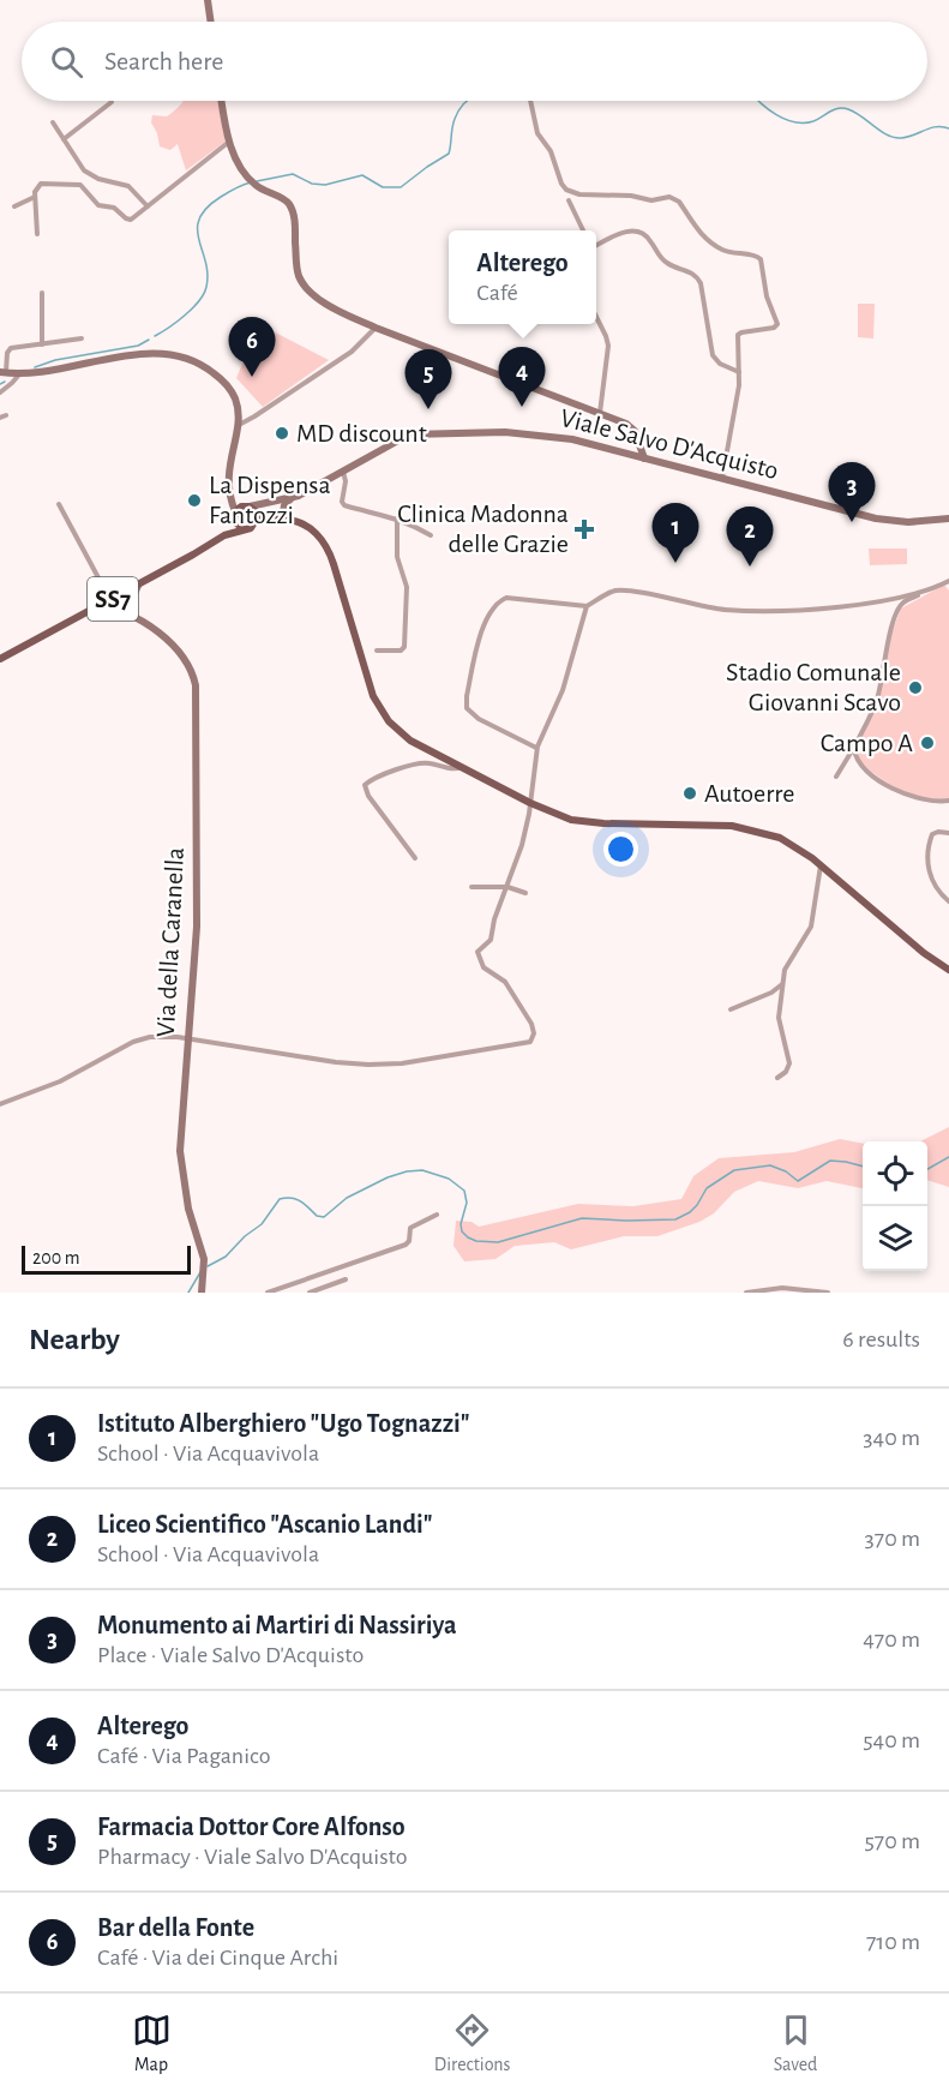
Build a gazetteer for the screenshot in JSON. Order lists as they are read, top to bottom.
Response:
{
  "streets": {
    "main road": ["Viale Salvo D'Acquisto", "SS7", "Via della Caranella"]
  },
  "crossings": [
    ["Viale Salvo D'Acquisto", "SS7"],
    ["SS7", "Via della Caranella"]
  ],
  "places": {
    "other": [
      "MD discount",
      "La Dispensa Fantozzi",
      "Stadio Comunale Giovanni Scavo",
      "Campo A",
      "Autoerre"
    ],
    "health": ["Clinica Madonna delle Grazie"]
  },
  "scale_bar": "200 m",
  "page": {
    "search": "Search here",
    "popup": ["Alterego", "Café"],
    "pins": [
      "6",
      "4",
      "5",
      "3",
      "1",
      "2"
    ],
    "scale": "200 m",
    "heading": ["Nearby", "6 results"],
    "list": [
      {
        "mark": "1",
        "name": "Istituto Alberghiero \"Ugo Tognazzi\"",
        "note": "School · Via Acquavivola",
        "value": "340 m"
      },
      {
        "mark": "2",
        "name": "Liceo Scientifico \"Ascanio Landi\"",
        "note": "School · Via Acquavivola",
        "value": "370 m"
      },
      {
        "mark": "3",
        "name": "Monumento ai Martiri di Nassiriya",
        "note": "Place · Viale Salvo D'Acquisto",
        "value": "470 m"
      },
      {
        "mark": "4",
        "name": "Alterego",
        "note": "Café · Via Paganico",
        "value": "540 m"
      },
      {
        "mark": "5",
        "name": "Farmacia Dottor Core Alfonso",
        "note": "Pharmacy · Viale Salvo D'Acquisto",
        "value": "570 m"
      },
      {
        "mark": "6",
        "name": "Bar della Fonte",
        "note": "Café · Via dei Cinque Archi",
        "value": "710 m"
      }
    ],
    "nav": ["Map", "Directions", "Saved"]
  }
}
